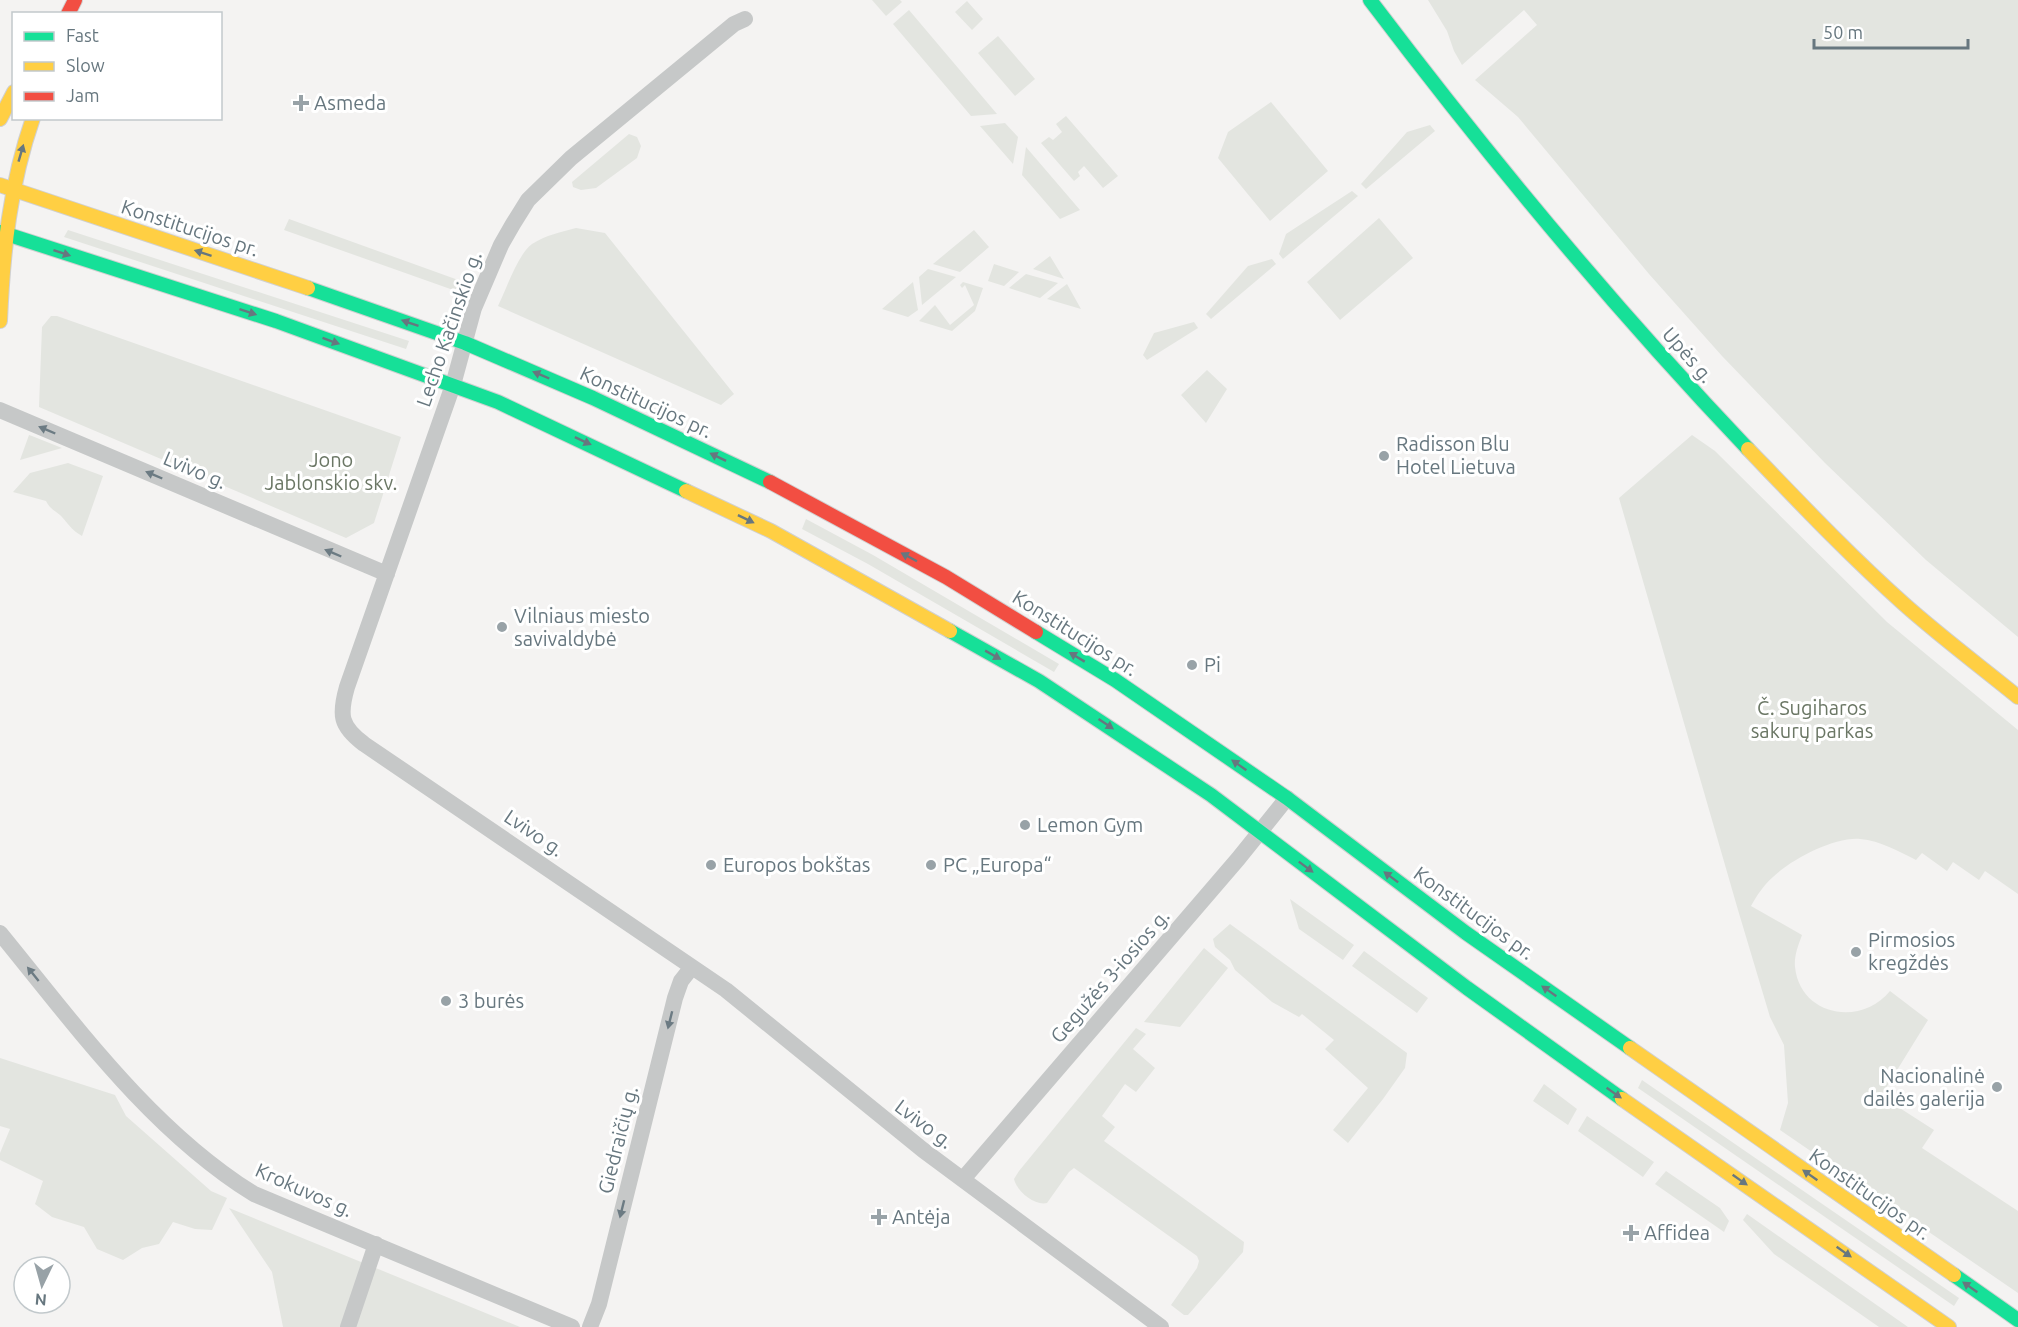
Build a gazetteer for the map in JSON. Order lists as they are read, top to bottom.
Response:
{
  "streets": {
    "main road": ["Konstitucijos pr.", "Upės g."],
    "street": [
      "Lecho Kačinskio g.",
      "Lvivo g.",
      "Gegužės 3-iosios g.",
      "Giedraičių g.",
      "Krokuvos g."
    ]
  },
  "crossings": [
    ["Konstitucijos pr.", "Lecho Kačinskio g."],
    ["Konstitucijos pr.", "Gegužės 3-iosios g."],
    ["Lecho Kačinskio g.", "Lvivo g."],
    ["Lvivo g.", "Gegužės 3-iosios g."],
    ["Lvivo g.", "Giedraičių g."]
  ],
  "one_way": ["Giedraičių g.", "Krokuvos g."],
  "parks": ["Jono Jablonskio skv.", "Č. Sugiharos sakurų parkas"],
  "places": {
    "health": ["Asmeda", "Antėja", "Affidea"],
    "other": [
      "Radisson Blu Hotel Lietuva",
      "Vilniaus miesto savivaldybė",
      "Pi",
      "Lemon Gym",
      "Europos bokštas",
      "PC „Europa“",
      "Pirmosios kregždės",
      "3 burės",
      "Nacionalinė dailės galerija"
    ]
  },
  "legend": ["Fast", "Slow", "Jam"],
  "scale_bar": "50 m",
  "north": "bottom"
}
